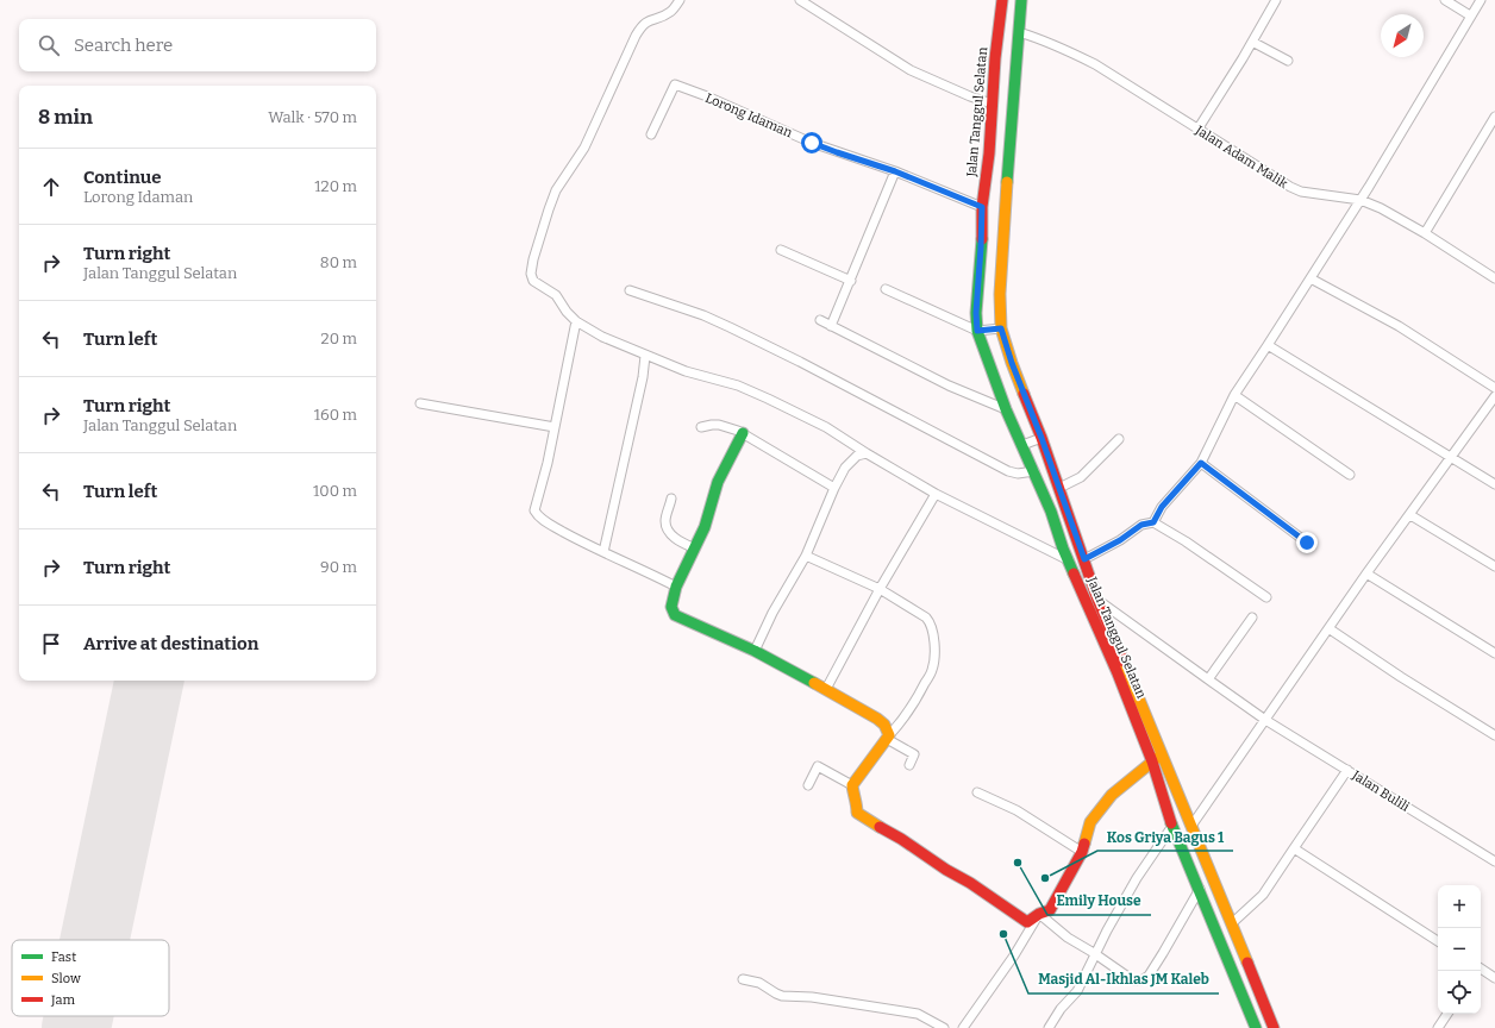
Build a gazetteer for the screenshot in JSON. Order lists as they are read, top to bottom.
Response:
{
  "streets": {
    "street": [
      "Jalan Tanggul Selatan",
      "Lorong Idaman",
      "Jalan Adam Malik",
      "Jalan Bulili"
    ]
  },
  "crossings": [
    ["Jalan Tanggul Selatan", "Lorong Idaman"],
    ["Jalan Tanggul Selatan", "Jalan Adam Malik"],
    ["Jalan Tanggul Selatan", "Jalan Bulili"]
  ],
  "places": ["Emily House", "Kos Griya Bagus 1", "Masjid Al-Ikhlas JM Kaleb"],
  "legend": ["Fast", "Slow", "Jam"],
  "north": "bottom left",
  "page": {
    "search": "Search here",
    "heading": ["8 min", "Walk · 570 m"],
    "list": [
      ["Continue", "Lorong Idaman", "120 m"],
      ["Turn right", "Jalan Tanggul Selatan", "80 m"],
      ["Turn left", "20 m"],
      ["Turn right", "Jalan Tanggul Selatan", "160 m"],
      ["Turn left", "100 m"],
      ["Turn right", "90 m"],
      "Arrive at destination"
    ],
    "map_buttons": ["+", "−"]
  }
}
